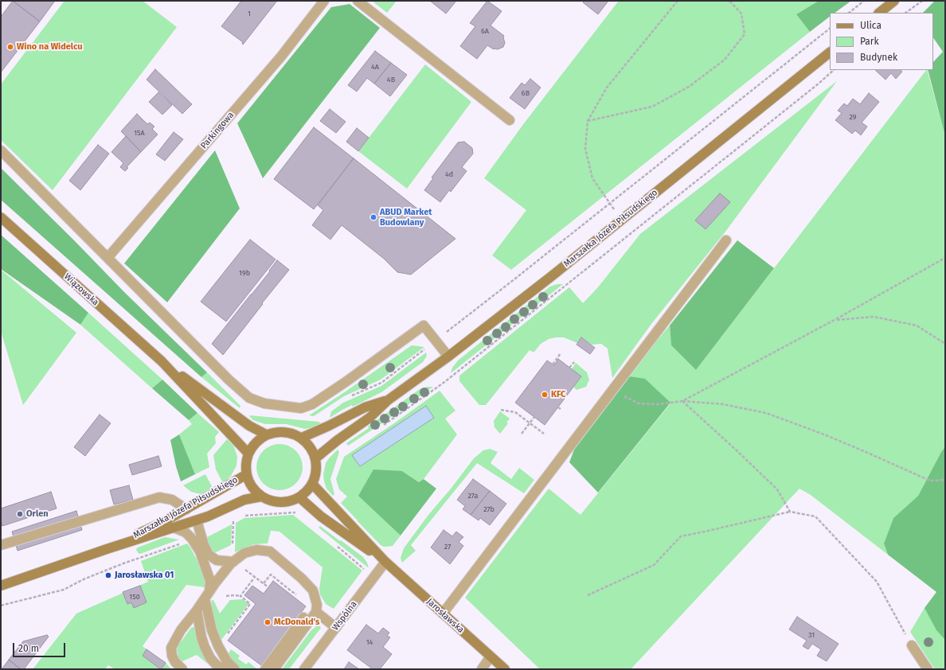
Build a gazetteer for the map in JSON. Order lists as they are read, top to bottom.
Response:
{
  "streets": {
    "main road": ["Marszałka Józefa Piłsudskiego", "Wiązowska", "Jarosławska"],
    "street": ["Parkingowa", "Wspólna"]
  },
  "crossings": [
    ["Marszałka Józefa Piłsudskiego", "Wiązowska"],
    ["Marszałka Józefa Piłsudskiego", "Jarosławska"],
    ["Wiązowska", "Jarosławska"],
    ["Wspólna", "Jarosławska"]
  ],
  "places": [
    "Wino na Widelcu",
    "ABUD Market Budowlany",
    "KFC",
    "Orlen",
    "Jarosławska 01",
    "McDonald's"
  ],
  "house_numbers": [
    "1",
    "6A",
    "4A",
    "4B",
    "6B",
    "29",
    "15A",
    "4d",
    "19b",
    "27a",
    "27b",
    "27",
    "150",
    "31",
    "14"
  ],
  "legend": ["Ulica", "Park", "Budynek"],
  "scale_bar": "20 m"
}
